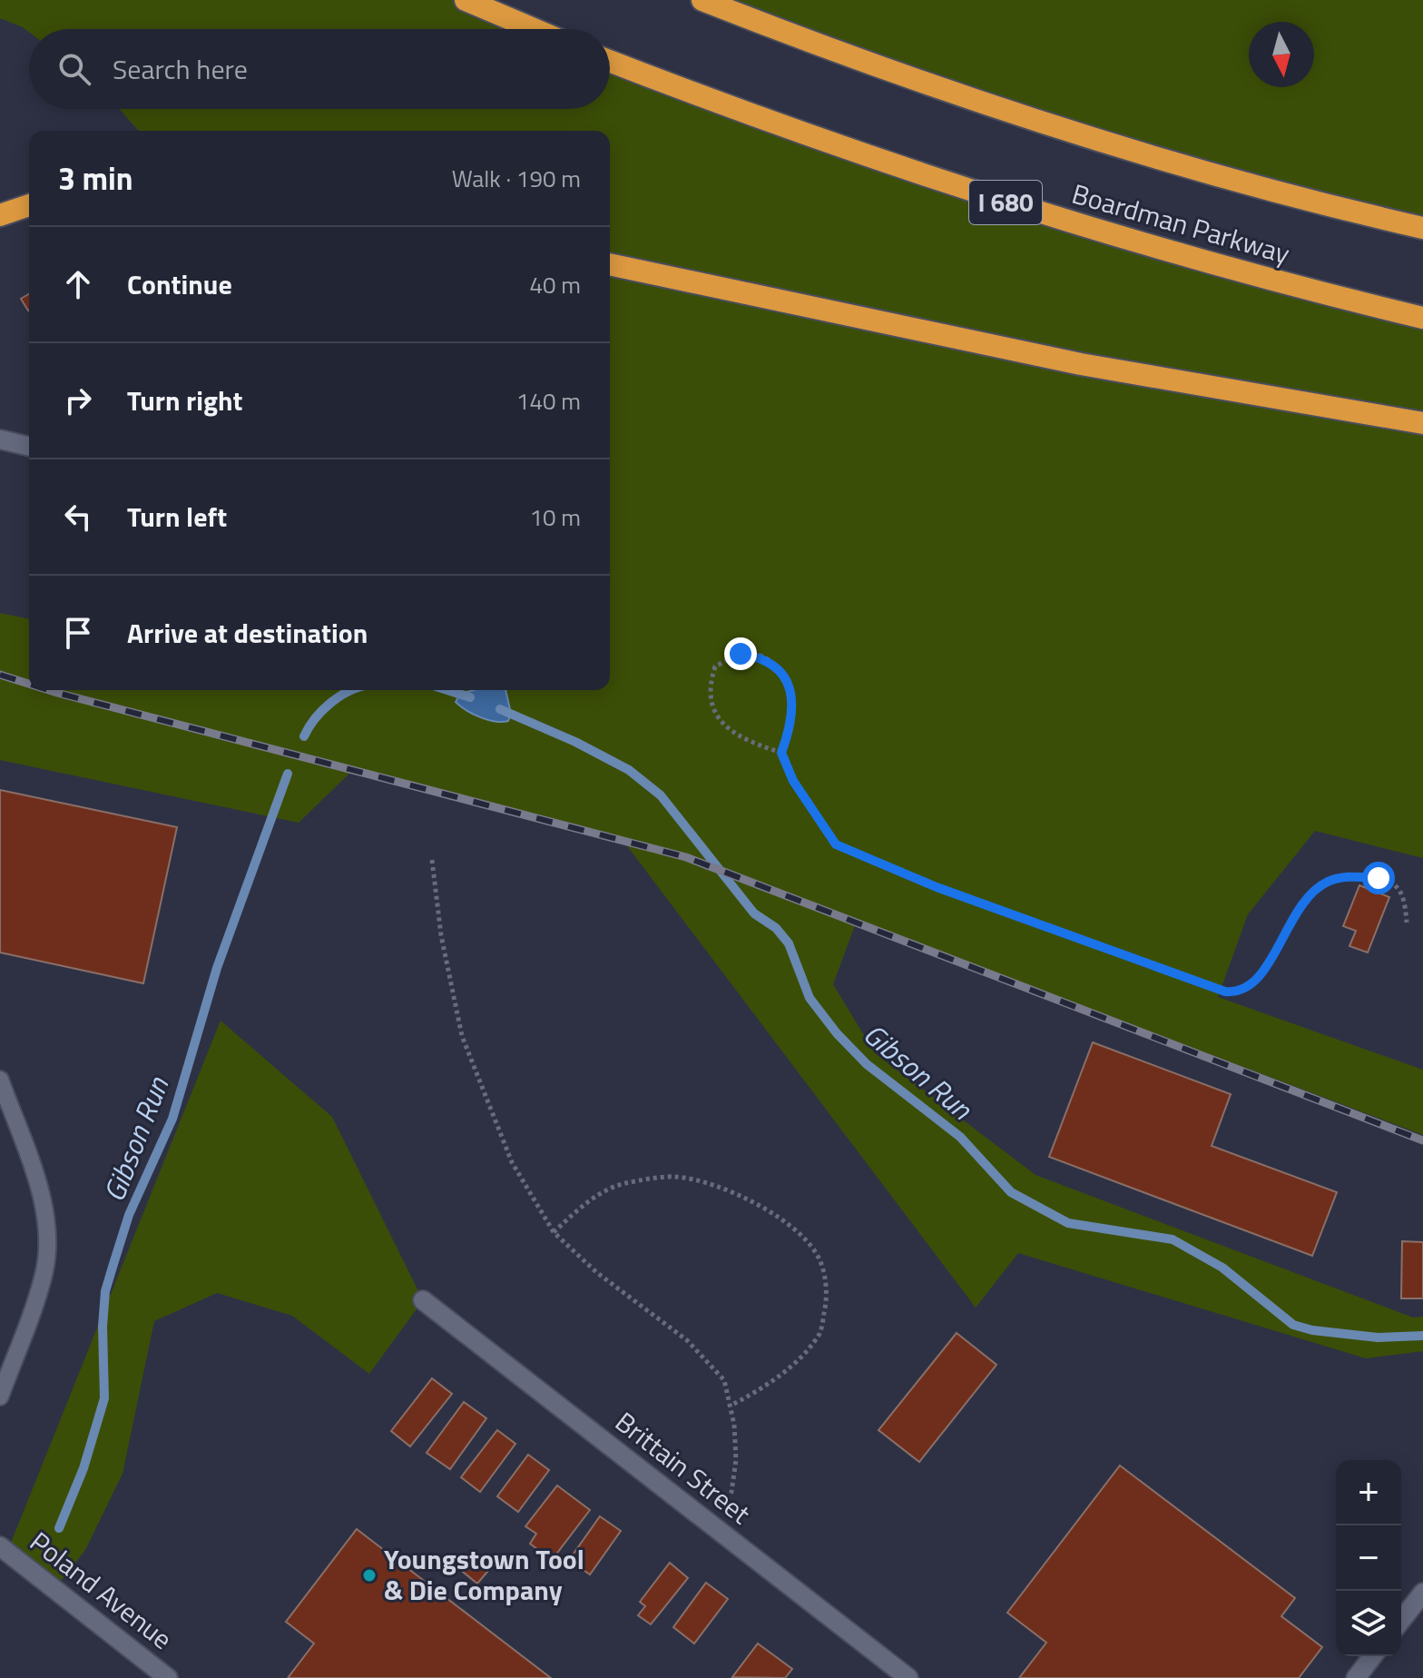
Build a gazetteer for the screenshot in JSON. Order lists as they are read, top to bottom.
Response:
{
  "streets": {
    "highway": ["I 680", "Boardman Parkway"],
    "street": ["Brittain Street", "Poland Avenue"]
  },
  "water": ["Gibson Run"],
  "places": ["Youngstown Tool & Die Company"],
  "north": "bottom",
  "page": {
    "search": "Search here",
    "heading": ["3 min", "Walk · 190 m"],
    "list": [
      ["Continue", "40 m"],
      ["Turn right", "140 m"],
      ["Turn left", "10 m"],
      "Arrive at destination"
    ],
    "map_buttons": ["+", "−"]
  }
}
